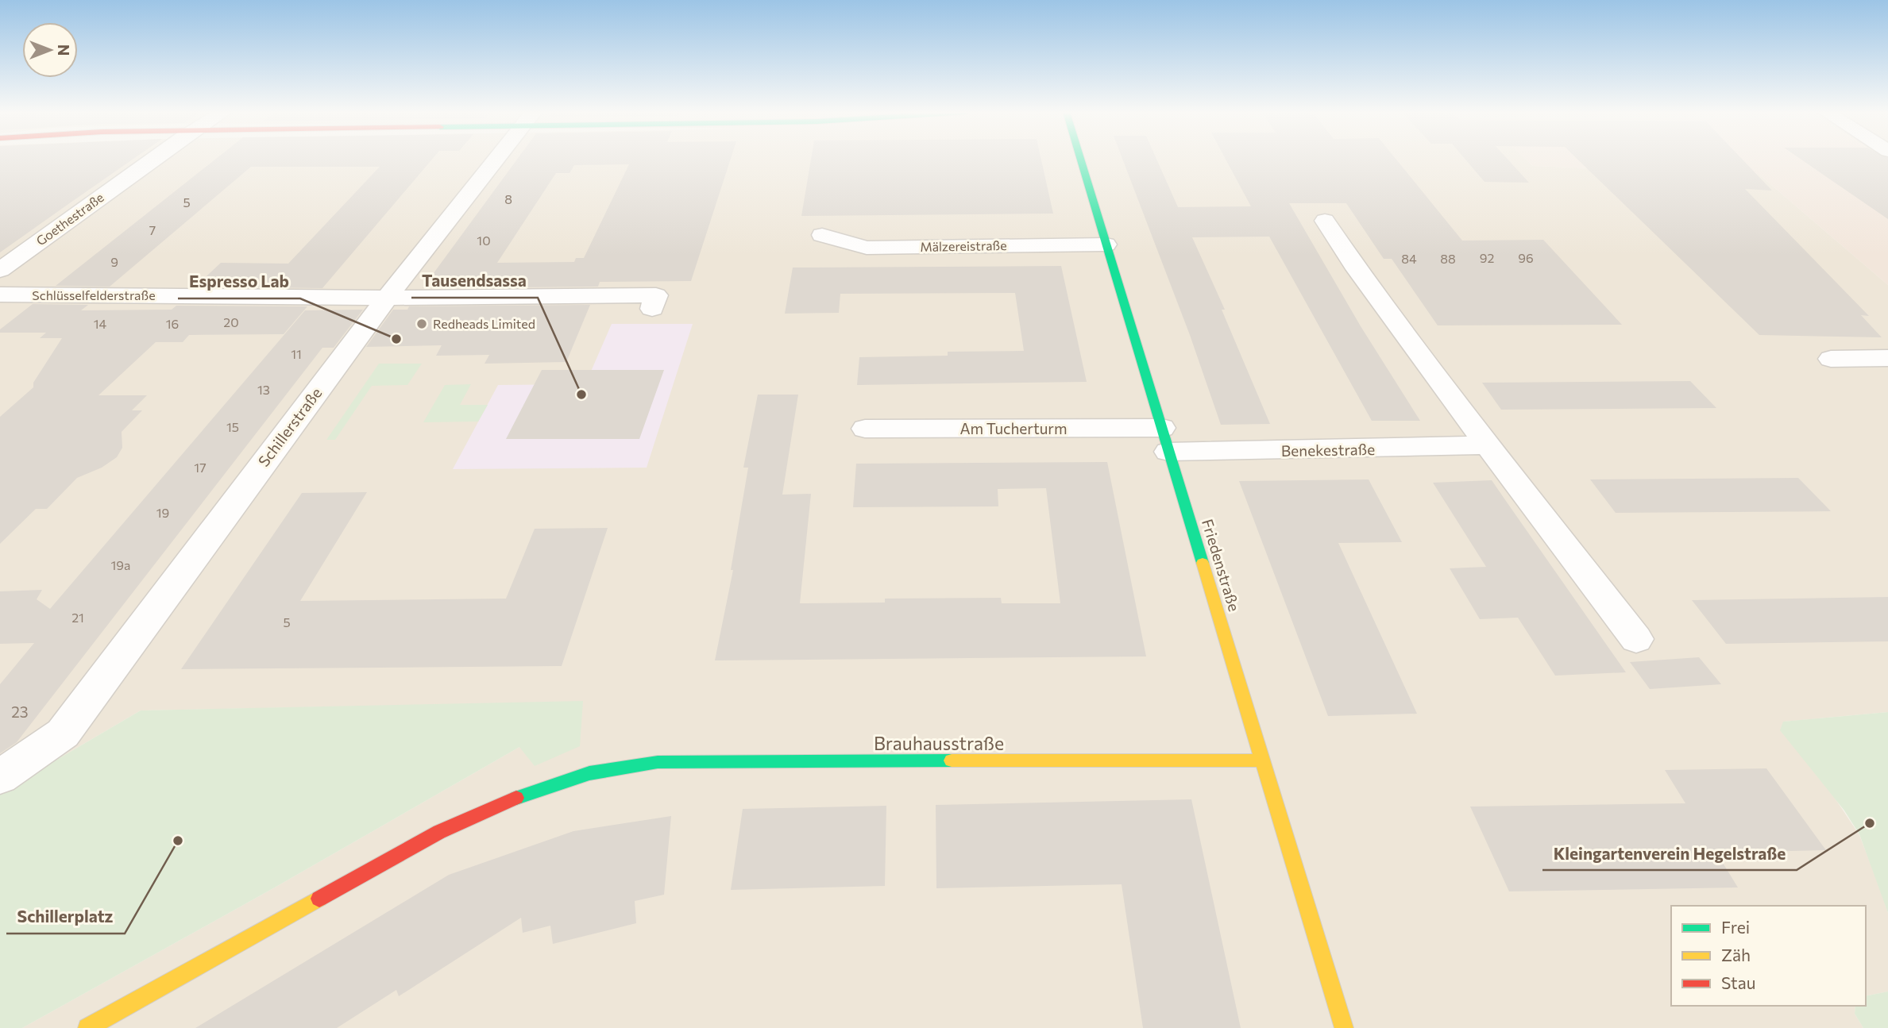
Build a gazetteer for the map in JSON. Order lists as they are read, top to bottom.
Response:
{
  "streets": {
    "street": [
      "Goethestraße",
      "Mälzereistraße",
      "Schlüsselfelderstraße",
      "Schillerstraße",
      "Am Tucherturm",
      "Benekestraße",
      "Friedenstraße",
      "Brauhausstraße"
    ]
  },
  "crossings": [
    ["Mälzereistraße", "Friedenstraße"],
    ["Schlüsselfelderstraße", "Schillerstraße"],
    ["Am Tucherturm", "Benekestraße"],
    ["Am Tucherturm", "Friedenstraße"],
    ["Benekestraße", "Friedenstraße"],
    ["Friedenstraße", "Brauhausstraße"]
  ],
  "places": [
    "Redheads Limited",
    "Espresso Lab",
    "Tausendsassa",
    "Kleingartenverein Hegelstraße",
    "Schillerplatz"
  ],
  "house_numbers": [
    "8",
    "5",
    "7",
    "10",
    "92",
    "96",
    "84",
    "88",
    "9",
    "20",
    "14",
    "16",
    "11",
    "13",
    "15",
    "17",
    "19",
    "19a",
    "21",
    "5",
    "23"
  ],
  "legend": ["Frei", "Zäh", "Stau"],
  "north": "right"
}
